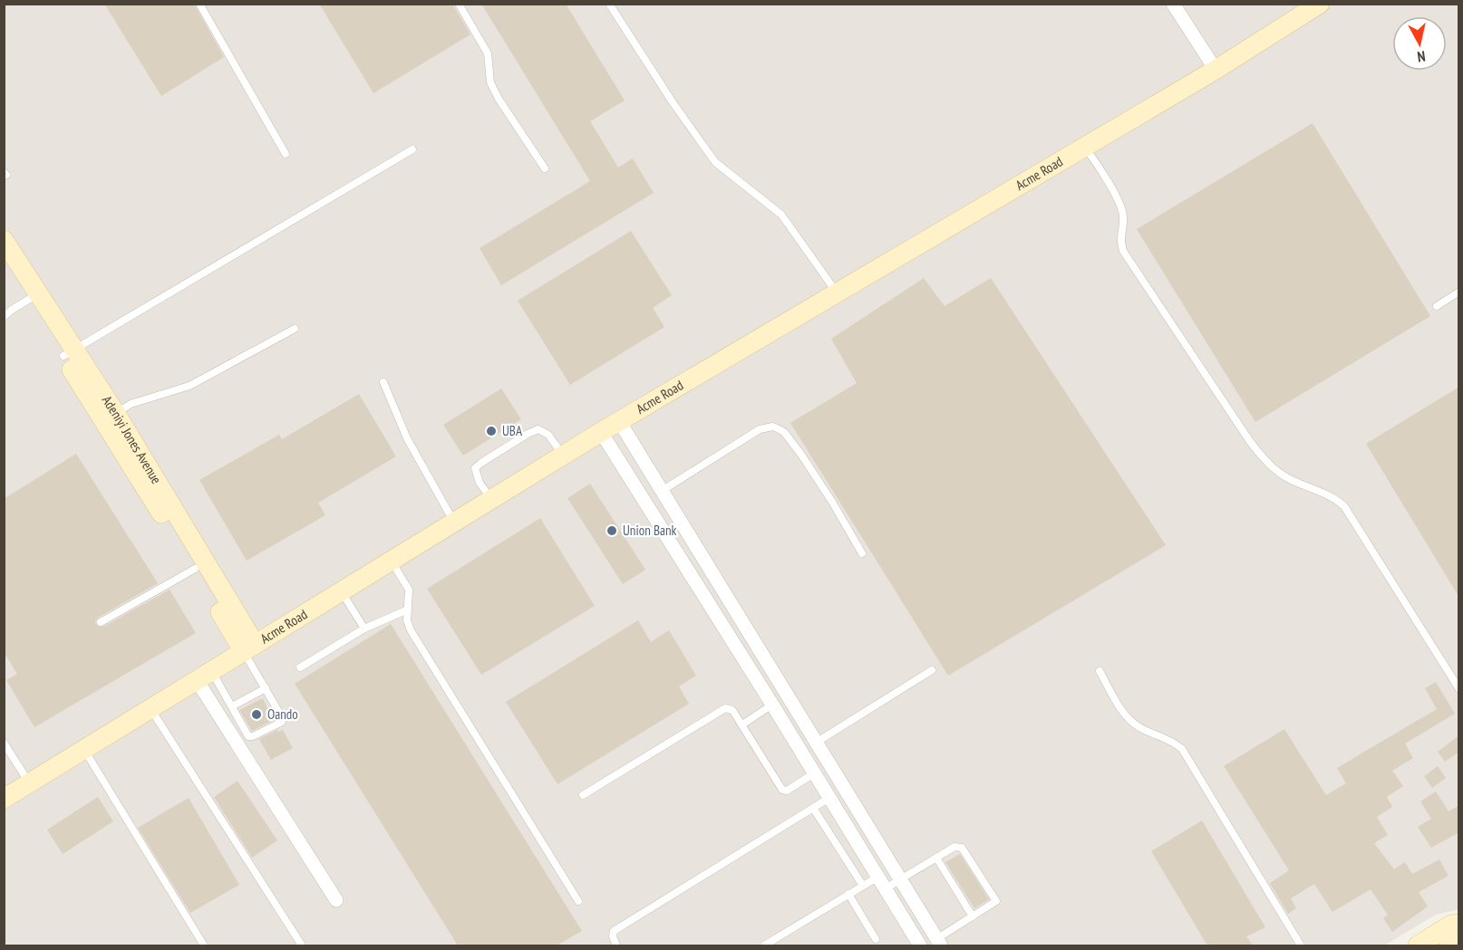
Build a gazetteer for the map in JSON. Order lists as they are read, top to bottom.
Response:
{
  "streets": {
    "street": ["Acme Road", "Adeniyi Jones Avenue"]
  },
  "crossings": [
    ["Acme Road", "Adeniyi Jones Avenue"]
  ],
  "places": ["UBA", "Union Bank", "Oando"],
  "north": "bottom"
}
